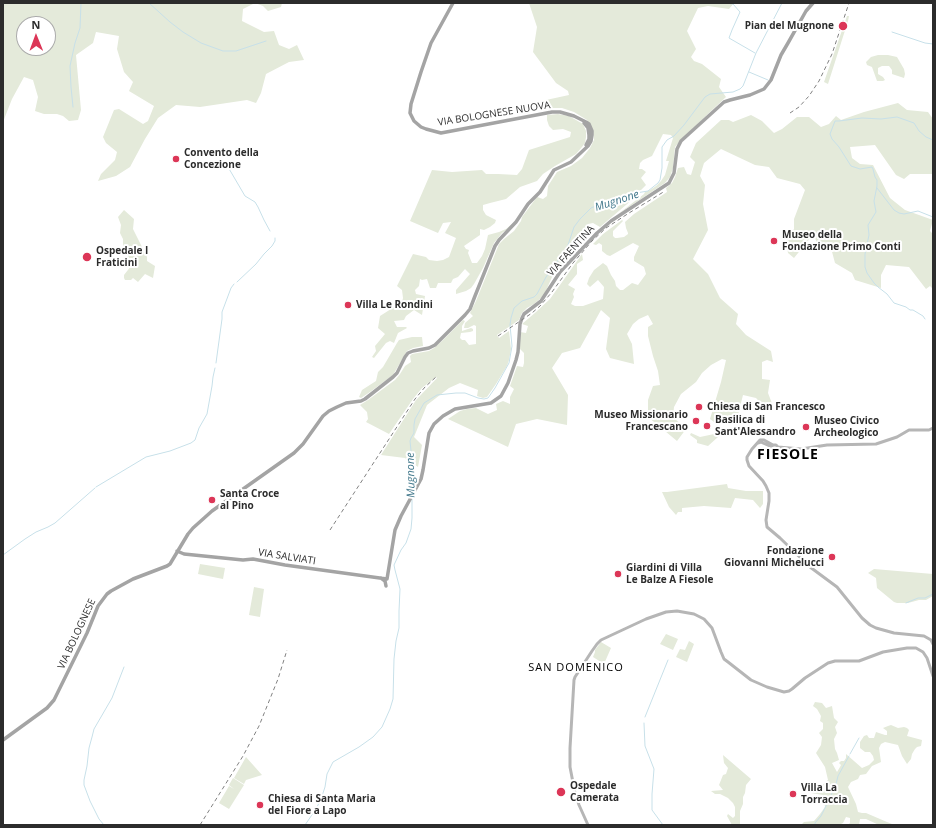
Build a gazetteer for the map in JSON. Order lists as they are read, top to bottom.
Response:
{
  "streets": {
    "main road": [
      "VIA BOLOGNESE NUOVA",
      "VIA FAENTINA",
      "VIA SALVIATI",
      "VIA BOLOGNESE"
    ]
  },
  "crossings": [
    ["VIA BOLOGNESE NUOVA", "VIA BOLOGNESE"],
    ["VIA FAENTINA", "VIA SALVIATI"],
    ["VIA SALVIATI", "VIA BOLOGNESE"]
  ],
  "districts": ["FIESOLE", "SAN DOMENICO"],
  "water": ["Mugnone"],
  "places": [
    "Pian del Mugnone",
    "Convento della Concezione",
    "Museo della Fondazione Primo Conti",
    "Ospedale I Fraticini",
    "Villa Le Rondini",
    "Chiesa di San Francesco",
    "Museo Missionario Francescano",
    "Basilica di Sant'Alessandro",
    "Museo Civico Archeologico",
    "Santa Croce al Pino",
    "Fondazione Giovanni Michelucci",
    "Giardini di Villa Le Balze A Fiesole",
    "Ospedale Camerata",
    "Villa La Torraccia",
    "Chiesa di Santa Maria del Fiore a Lapo"
  ],
  "north": "top"
}
